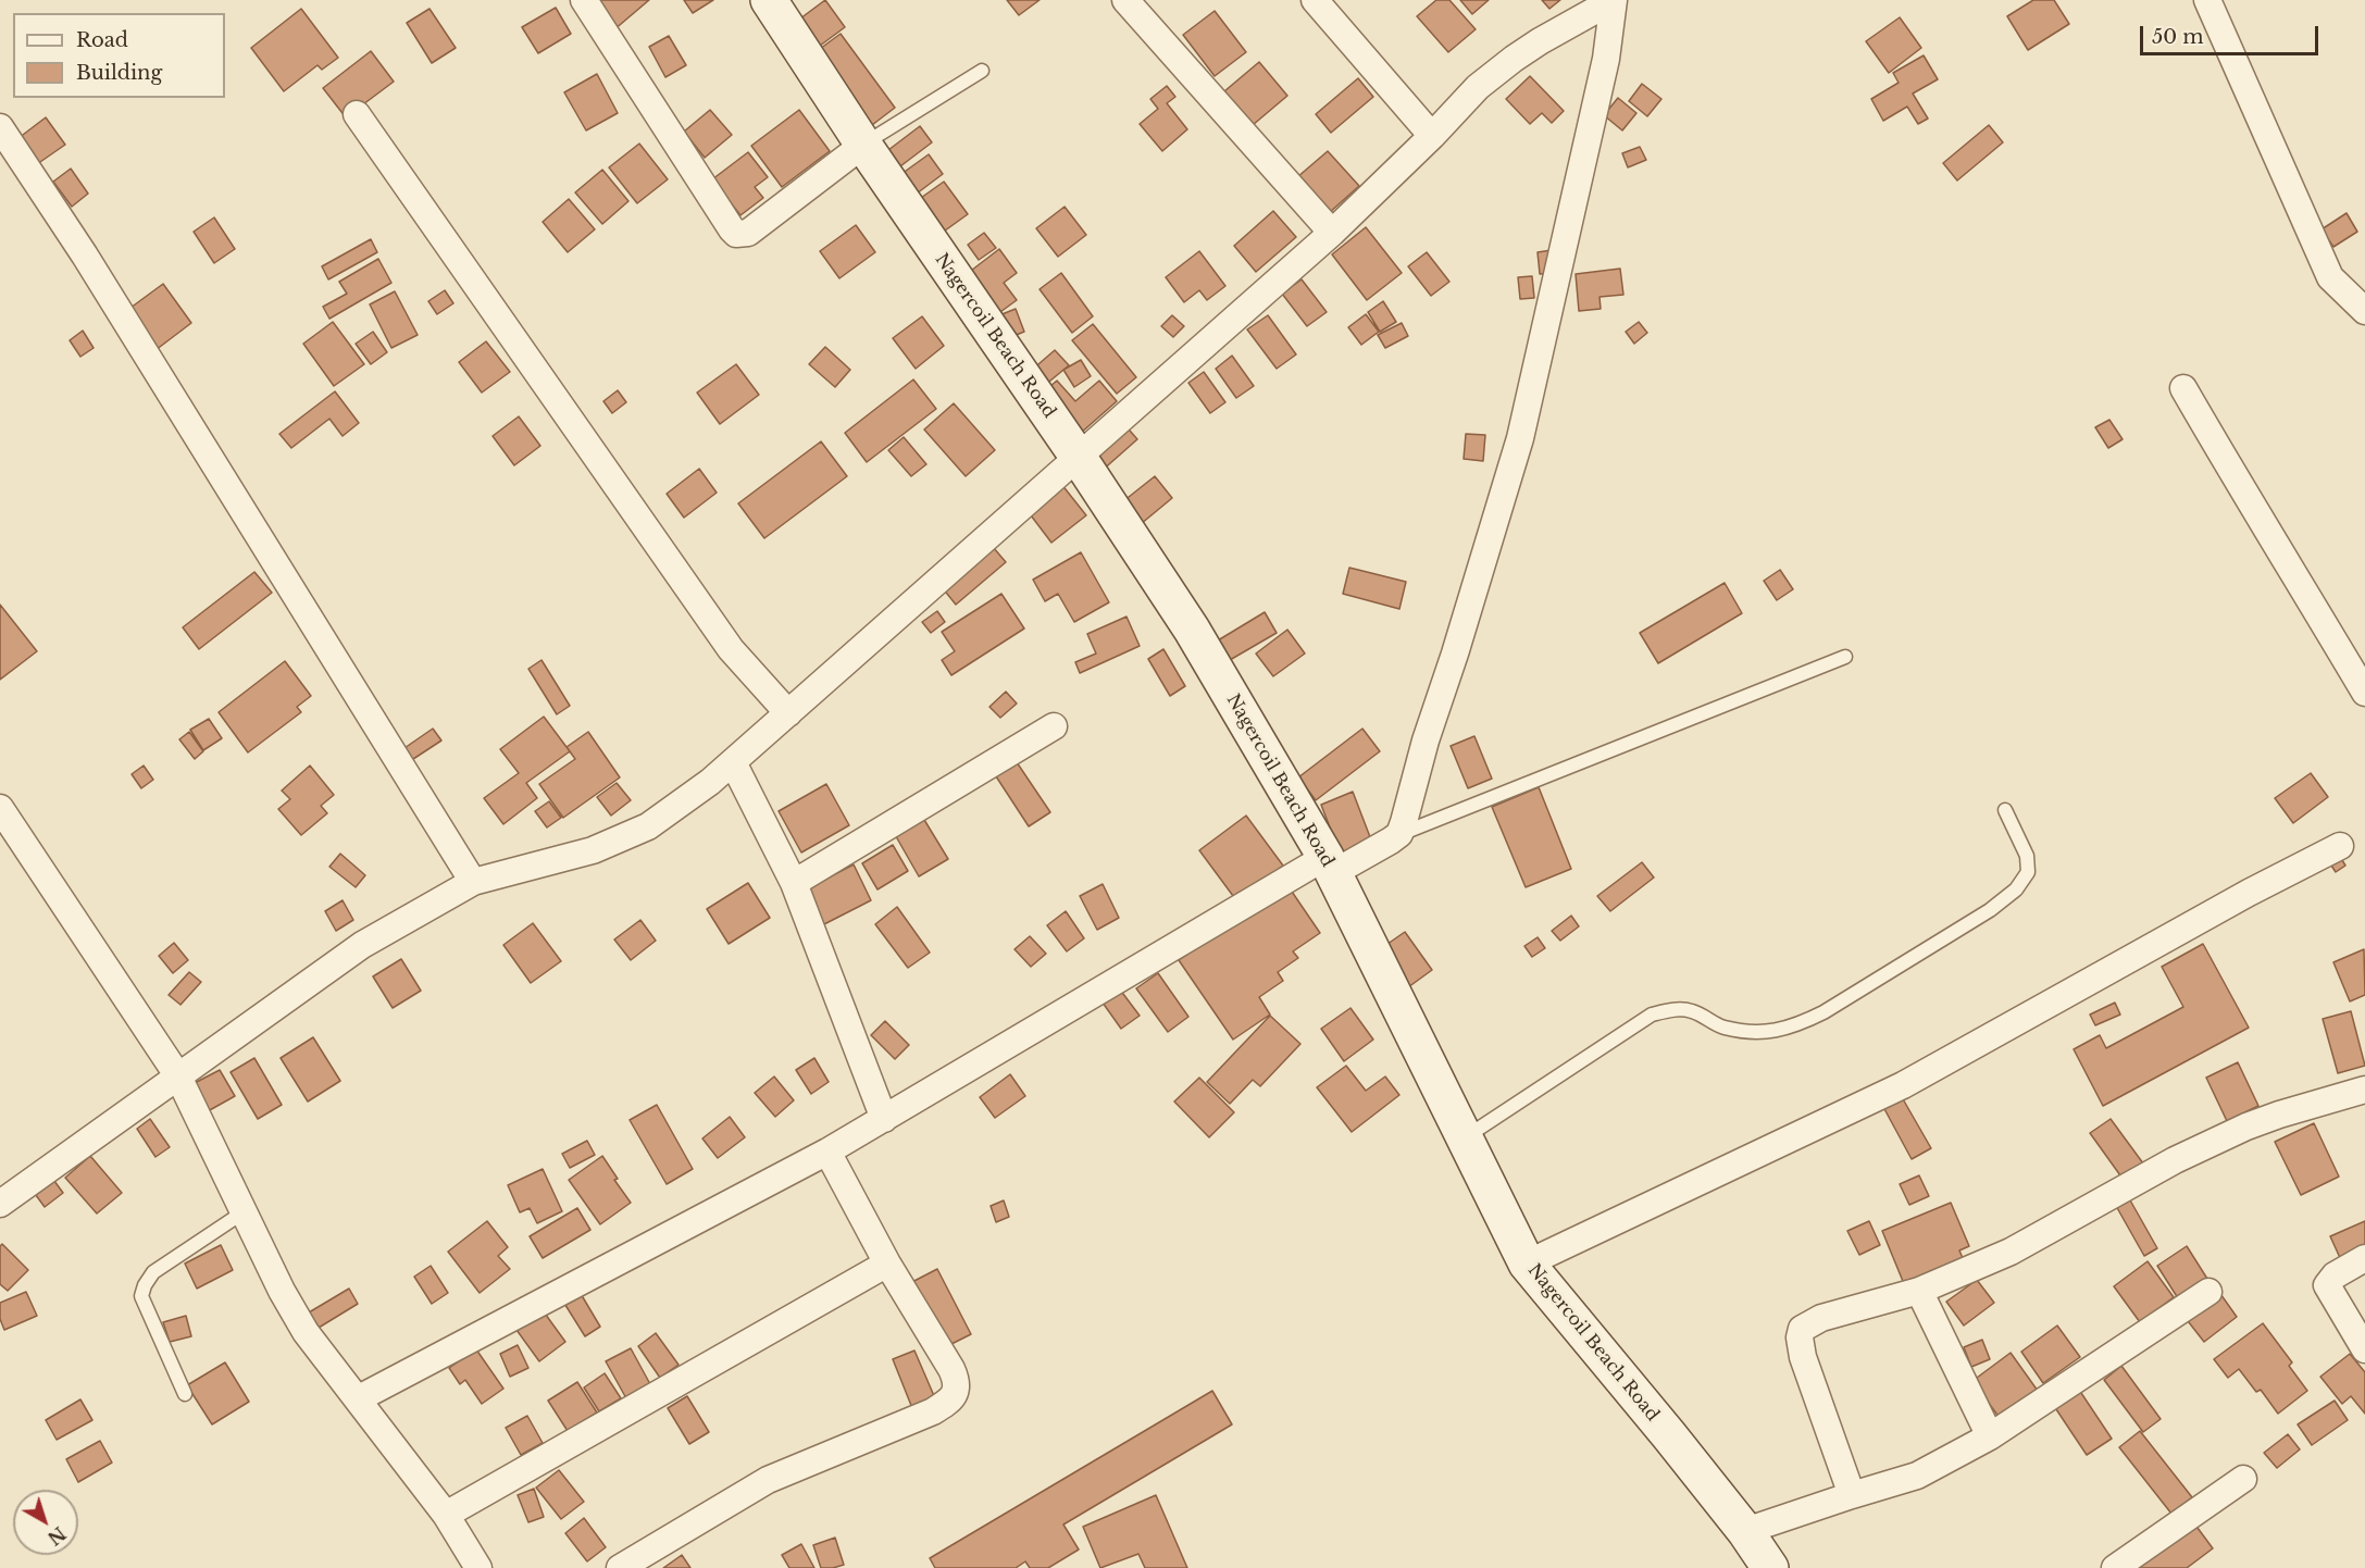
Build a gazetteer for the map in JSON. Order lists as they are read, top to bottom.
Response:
{
  "streets": {
    "main road": ["Nagercoil Beach Road"]
  },
  "legend": ["Road", "Building"],
  "scale_bar": "50 m",
  "north": "bottom right"
}
